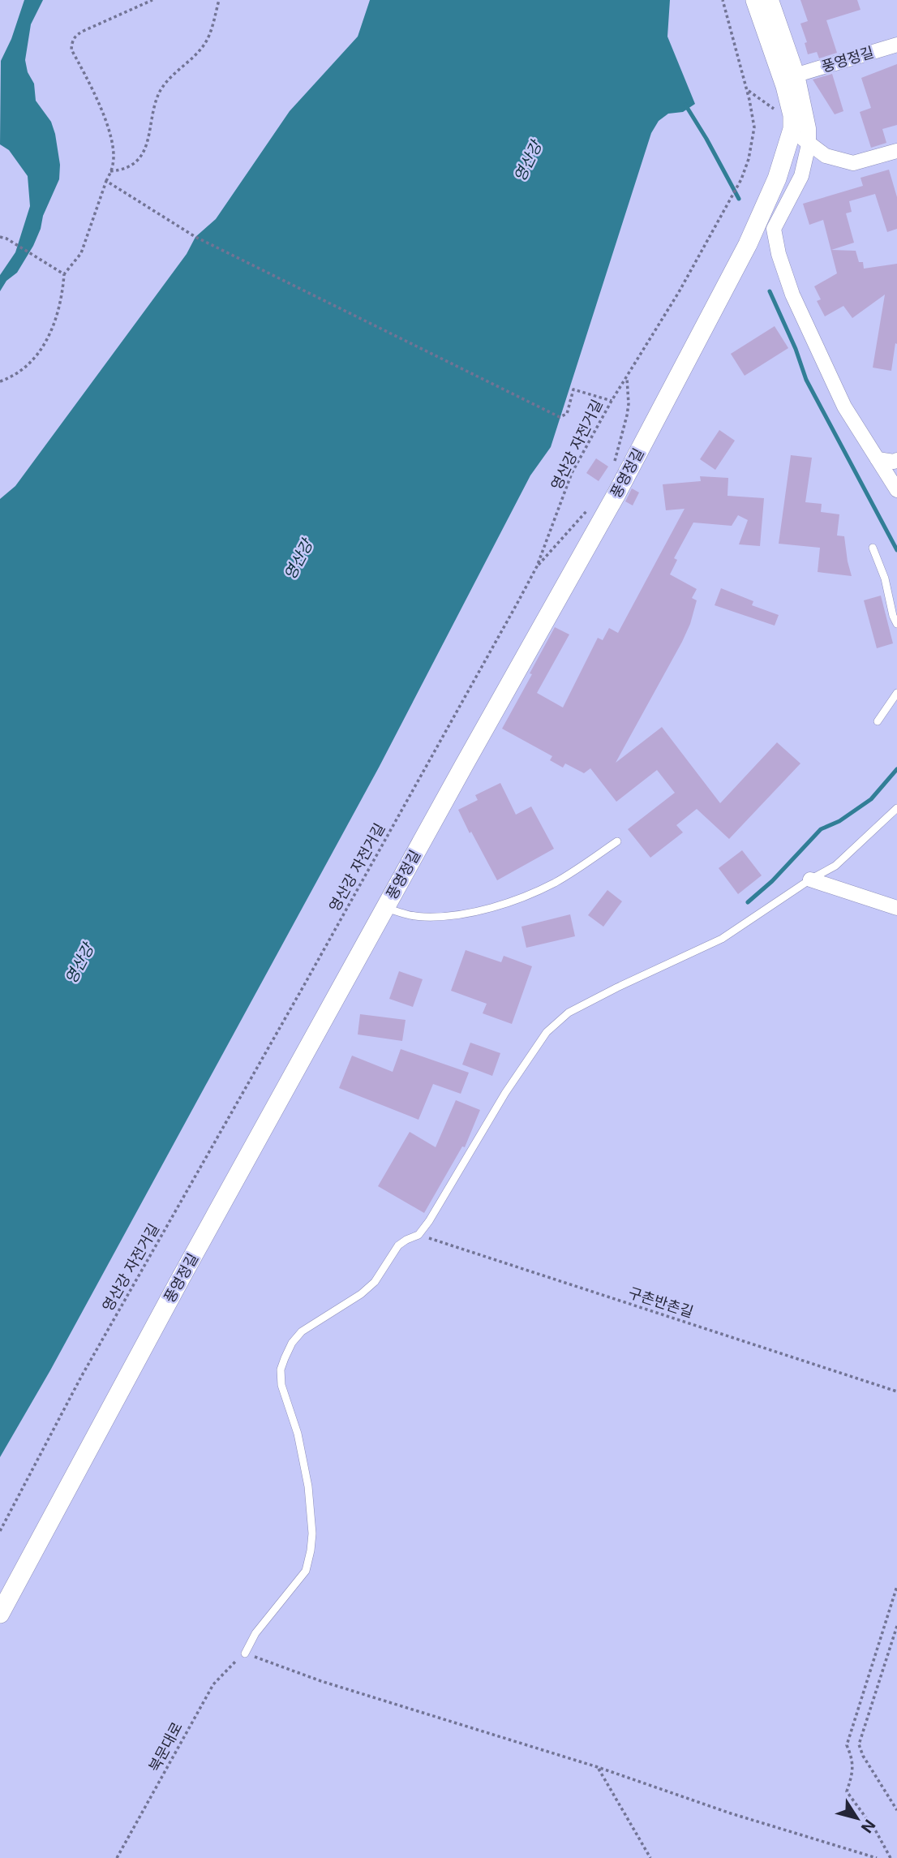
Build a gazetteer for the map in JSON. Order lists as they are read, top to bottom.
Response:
{
  "streets": {
    "street": ["풍영정길"],
    "path": ["영산강 자전거길", "구촌반촌길", "북문대로"]
  },
  "water": ["영산강"],
  "north": "bottom right"
}
